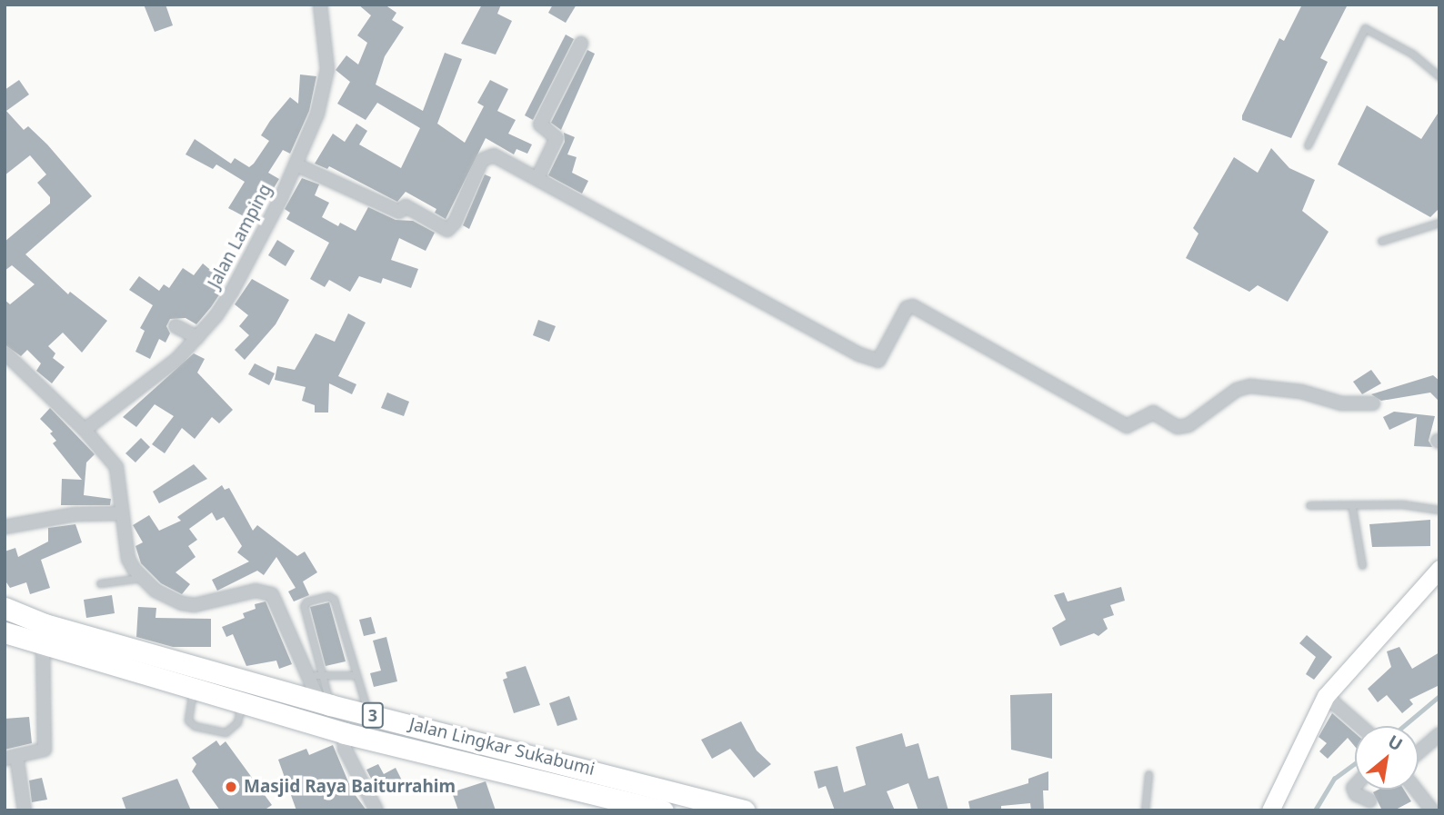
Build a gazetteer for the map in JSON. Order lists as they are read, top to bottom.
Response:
{
  "streets": {
    "main road": ["3", "Jalan Lingkar Sukabumi"],
    "street": ["Jalan Lamping"]
  },
  "places": ["Masjid Raya Baiturrahim"],
  "north": "top right"
}
